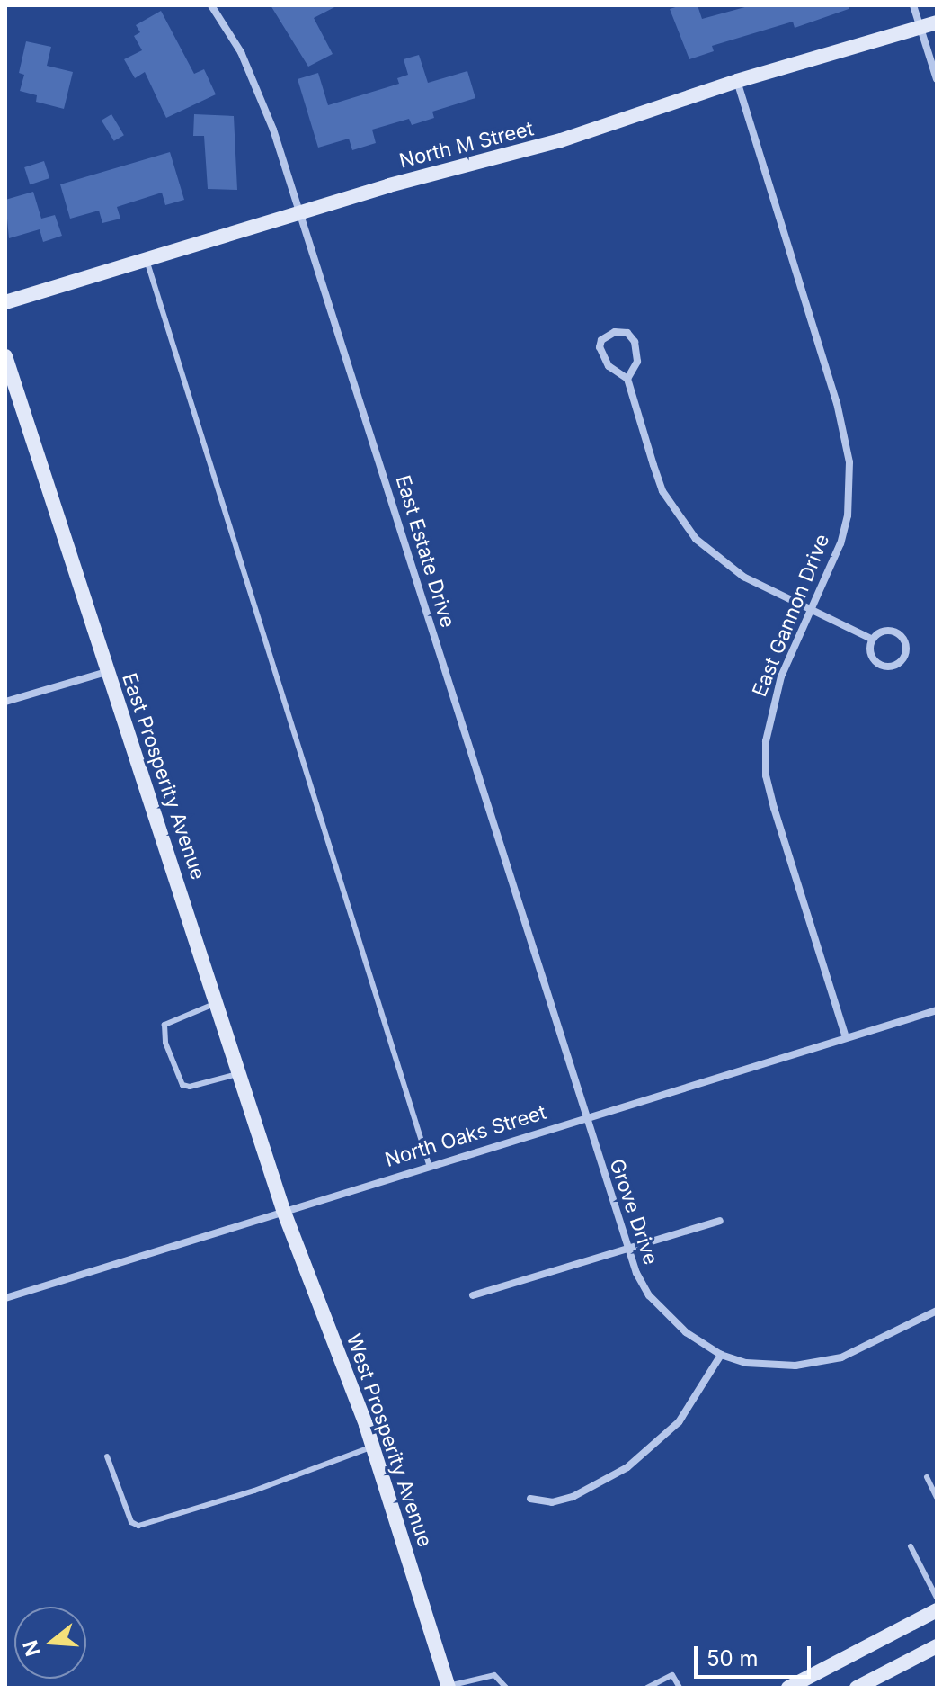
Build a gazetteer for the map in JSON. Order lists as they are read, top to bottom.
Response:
{
  "streets": {
    "main road": ["North M Street", "East Prosperity Avenue", "West Prosperity Avenue"],
    "street": [
      "East Estate Drive",
      "East Gannon Drive",
      "North Oaks Street",
      "Grove Drive"
    ]
  },
  "crossings": [
    ["North M Street", "East Estate Drive"],
    ["North M Street", "East Gannon Drive"],
    ["East Estate Drive", "North Oaks Street"],
    ["East Estate Drive", "Grove Drive"],
    ["East Gannon Drive", "North Oaks Street"],
    ["East Prosperity Avenue", "North Oaks Street"],
    ["East Prosperity Avenue", "West Prosperity Avenue"],
    ["North Oaks Street", "Grove Drive"],
    ["North Oaks Street", "West Prosperity Avenue"]
  ],
  "scale_bar": "50 m",
  "north": "left"
}
